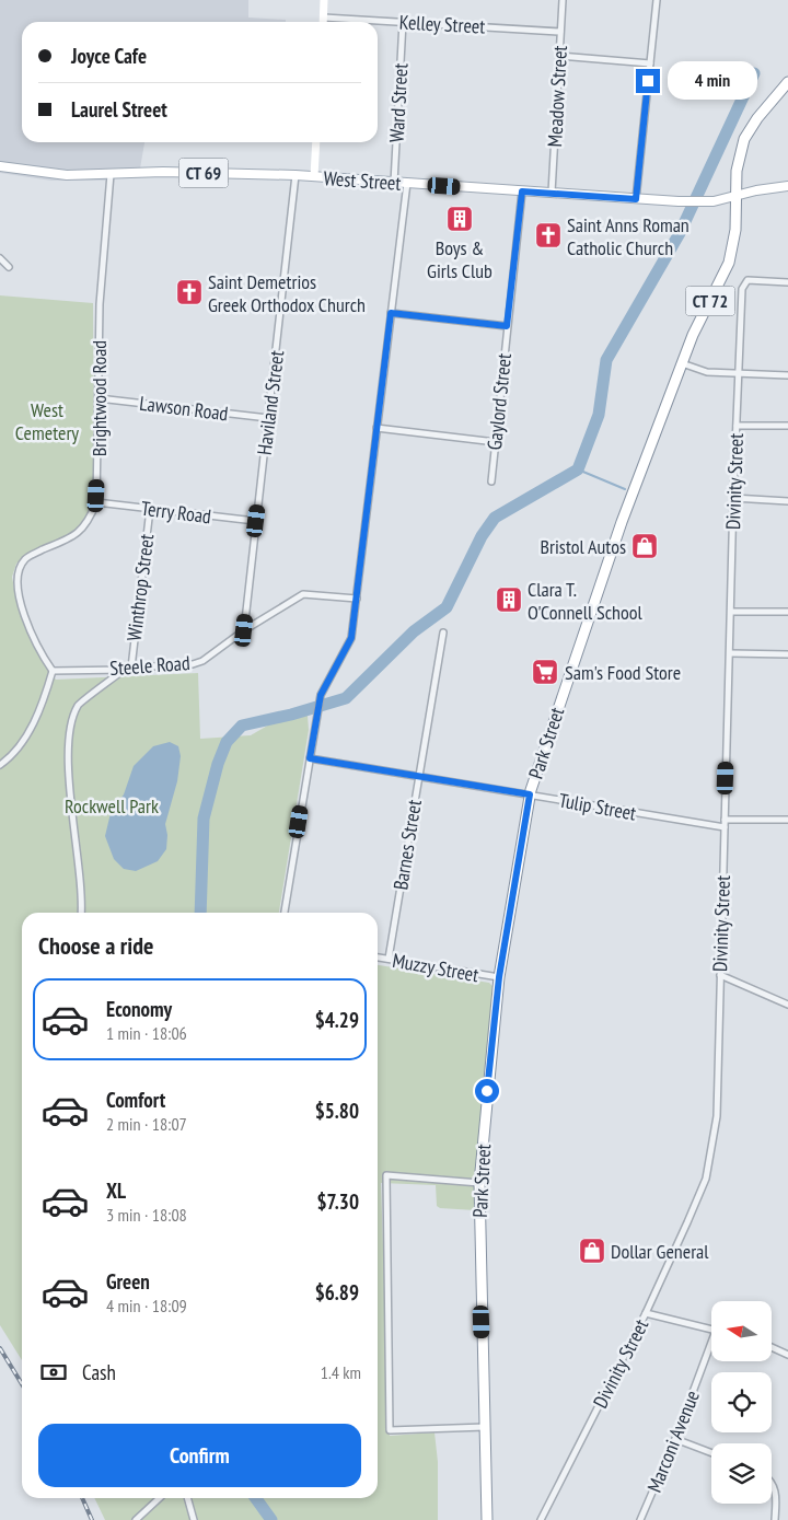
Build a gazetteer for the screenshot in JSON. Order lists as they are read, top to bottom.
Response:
{
  "streets": {
    "highway": ["CT 72", "Park Street"],
    "main road": ["CT 69", "West Street"],
    "street": [
      "Kelley Street",
      "Meadow Street",
      "Ward Street",
      "Brightwood Road",
      "Gaylord Street",
      "Haviland Street",
      "Lawson Road",
      "Divinity Street",
      "Terry Road",
      "Winthrop Street",
      "Steele Road",
      "Tulip Street",
      "Barnes Street",
      "Muzzy Street",
      "Marconi Avenue"
    ]
  },
  "crossings": [
    ["Kelley Street", "Meadow Street"],
    ["Kelley Street", "Ward Street"],
    ["Meadow Street", "West Street"],
    ["Ward Street", "West Street"],
    ["West Street", "CT 72"],
    ["West Street", "Brightwood Road"],
    ["West Street", "Gaylord Street"],
    ["West Street", "Haviland Street"],
    ["West Street", "Park Street"],
    ["CT 72", "Park Street"],
    ["Brightwood Road", "Lawson Road"],
    ["Brightwood Road", "Terry Road"],
    ["Brightwood Road", "Steele Road"],
    ["Haviland Street", "Lawson Road"],
    ["Haviland Street", "Terry Road"],
    ["Haviland Street", "Steele Road"],
    ["Divinity Street", "Tulip Street"],
    ["Terry Road", "Winthrop Street"],
    ["Winthrop Street", "Steele Road"],
    ["Park Street", "Tulip Street"],
    ["Park Street", "Muzzy Street"],
    ["Tulip Street", "Barnes Street"],
    ["Barnes Street", "Muzzy Street"]
  ],
  "parks": ["West Cemetery", "Rockwell Park"],
  "places": {
    "building": ["Boys & Girls Club", "Clara T. O'Connell School"],
    "church": ["Saint Anns Roman Catholic Church", "Saint Demetrios Greek Orthodox Church"],
    "shop": ["Bristol Autos", "Dollar General"],
    "supermarket": ["Sam's Food Store"]
  },
  "north": "left",
  "page": {
    "banner": ["Joyce Cafe", "Laurel Street"],
    "bubble": "4 min",
    "heading": "Choose a ride",
    "list": [
      {
        "name": "Economy",
        "note": "1 min · 18:06",
        "value": "$4.29"
      },
      {
        "name": "Comfort",
        "note": "2 min · 18:07",
        "value": "$5.80"
      },
      {
        "name": "XL",
        "note": "3 min · 18:08",
        "value": "$7.30"
      },
      {
        "name": "Green",
        "note": "4 min · 18:09",
        "value": "$6.89"
      }
    ],
    "pay": ["Cash", "1.4 km"],
    "buttons": "Confirm"
  }
}
